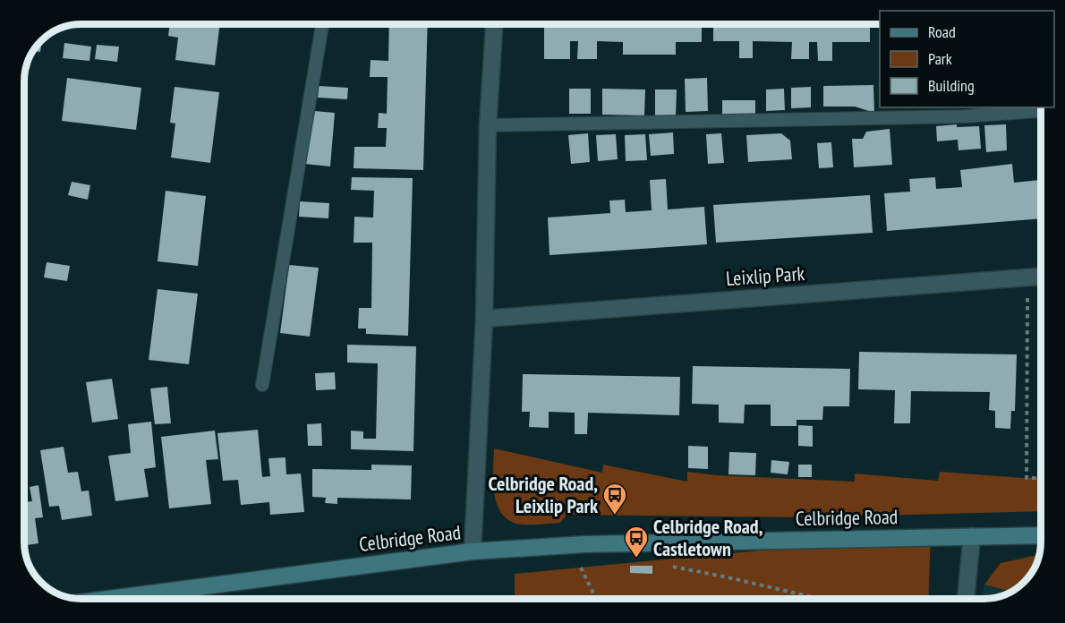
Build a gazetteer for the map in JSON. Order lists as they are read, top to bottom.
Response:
{
  "streets": {
    "main road": ["Celbridge Road"],
    "street": ["Leixlip Park"]
  },
  "places": {
    "bus stop": ["Celbridge Road, Leixlip Park", "Celbridge Road, Castletown"]
  },
  "legend": ["Road", "Park", "Building"]
}
